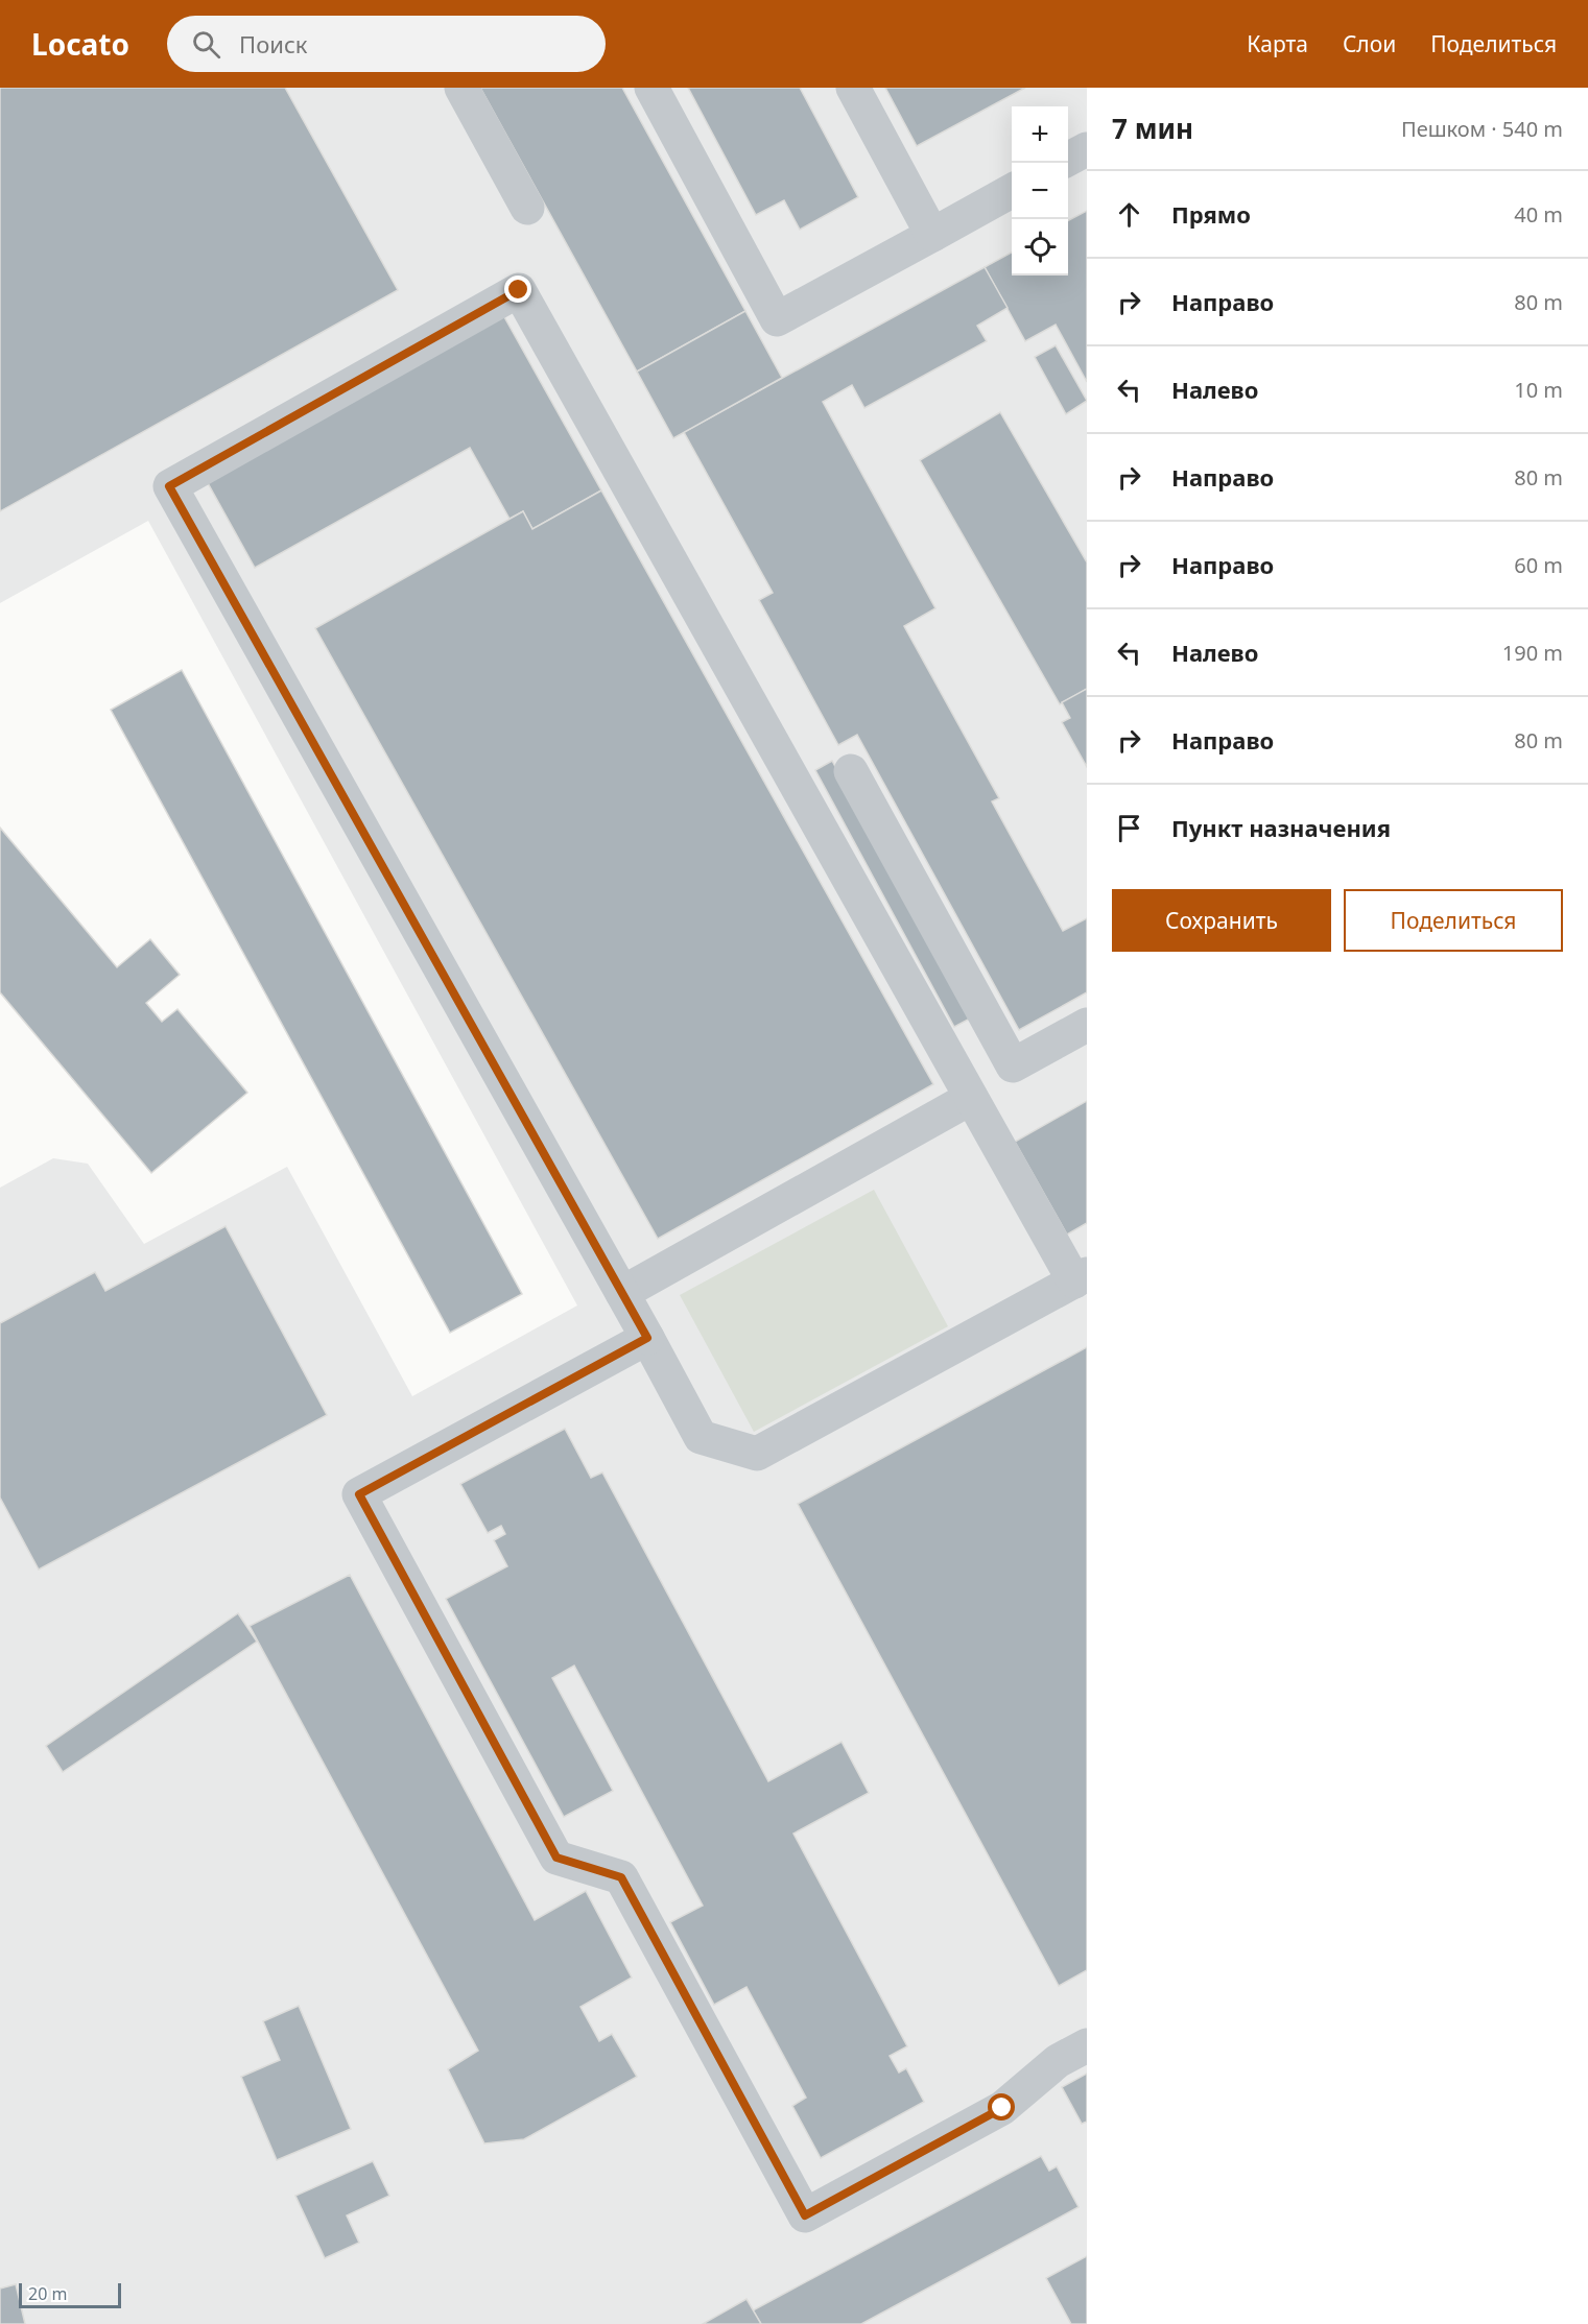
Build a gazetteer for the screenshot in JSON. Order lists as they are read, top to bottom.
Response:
{
  "scale_bar": "20 m",
  "page": {
    "header": "Locato",
    "search": "Поиск",
    "nav": ["Карта", "Слои", "Поделиться"],
    "heading": ["7 мин", "Пешком · 540 m"],
    "map_buttons": ["+", "−"],
    "list": [
      ["Прямо", "40 m"],
      ["Направо", "80 m"],
      ["Налево", "10 m"],
      ["Направо", "80 m"],
      ["Направо", "60 m"],
      ["Налево", "190 m"],
      ["Направо", "80 m"],
      "Пункт назначения"
    ],
    "buttons": ["Сохранить", "Поделиться"],
    "scale": "20 m"
  }
}
